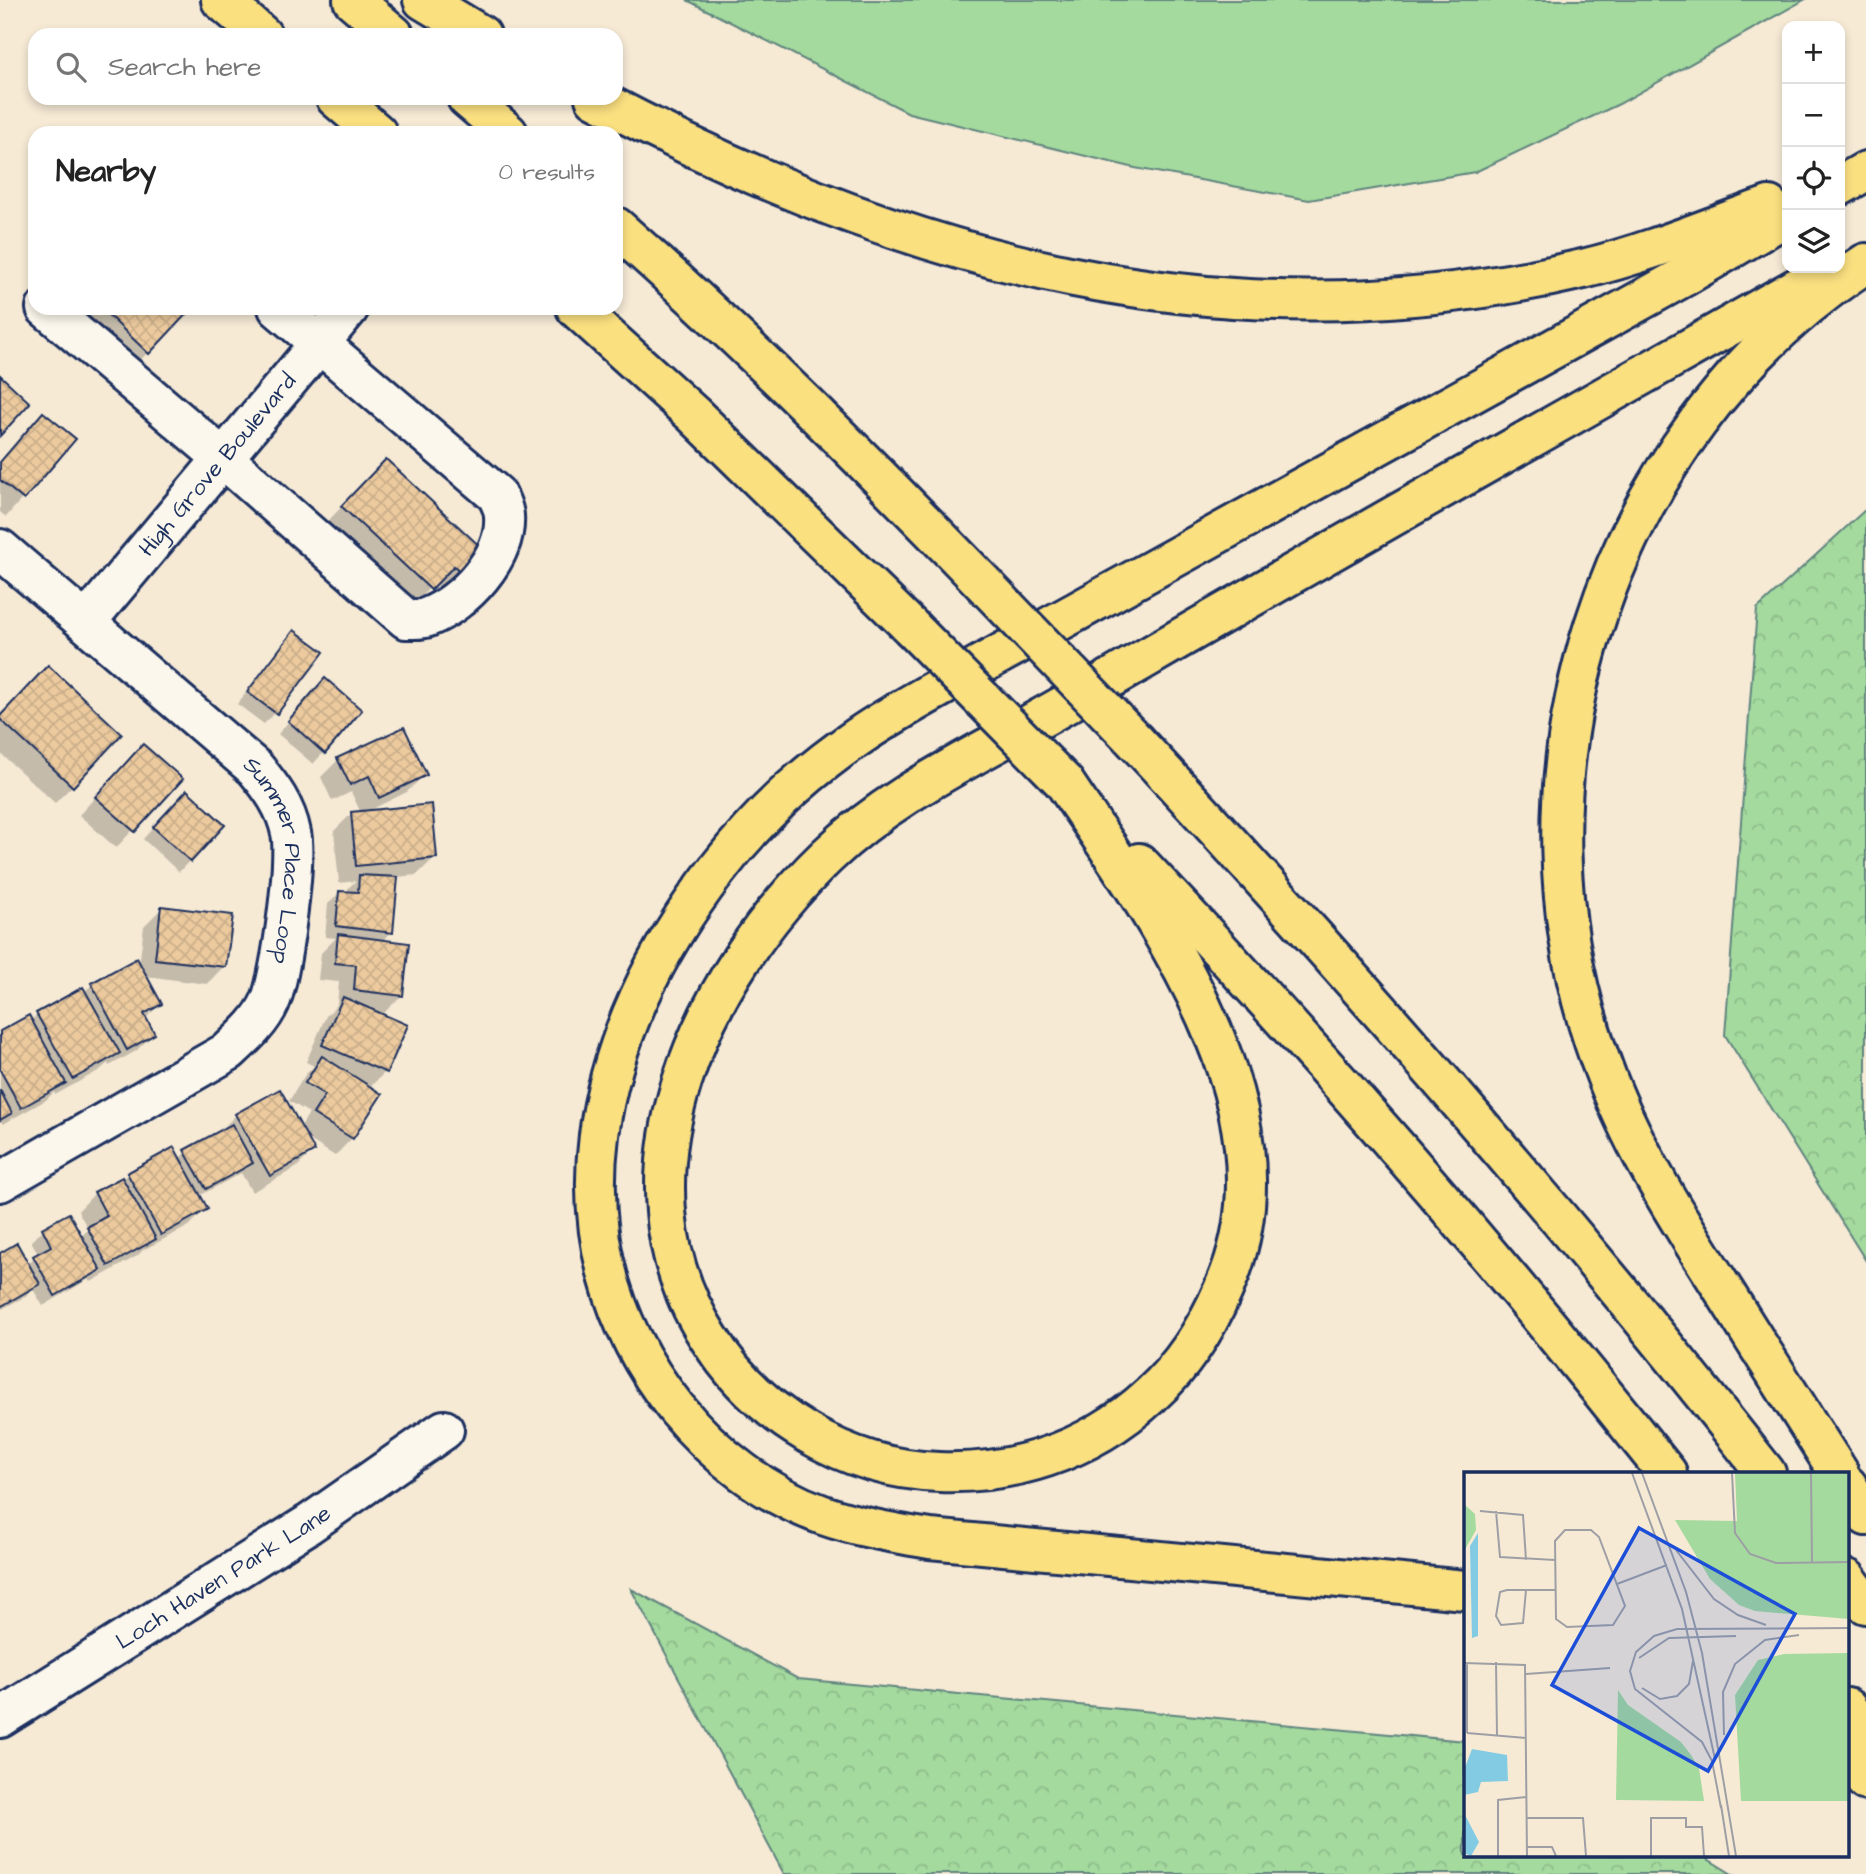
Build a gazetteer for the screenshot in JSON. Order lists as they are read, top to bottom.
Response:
{
  "streets": {
    "street": ["High Grove Boulevard", "Summer Place Loop", "Loch Haven Park Lane"]
  },
  "crossings": [
    ["High Grove Boulevard", "Summer Place Loop"]
  ],
  "page": {
    "map_buttons": ["+", "−"],
    "search": "Search here",
    "heading": ["Nearby", "0 results"]
  }
}
